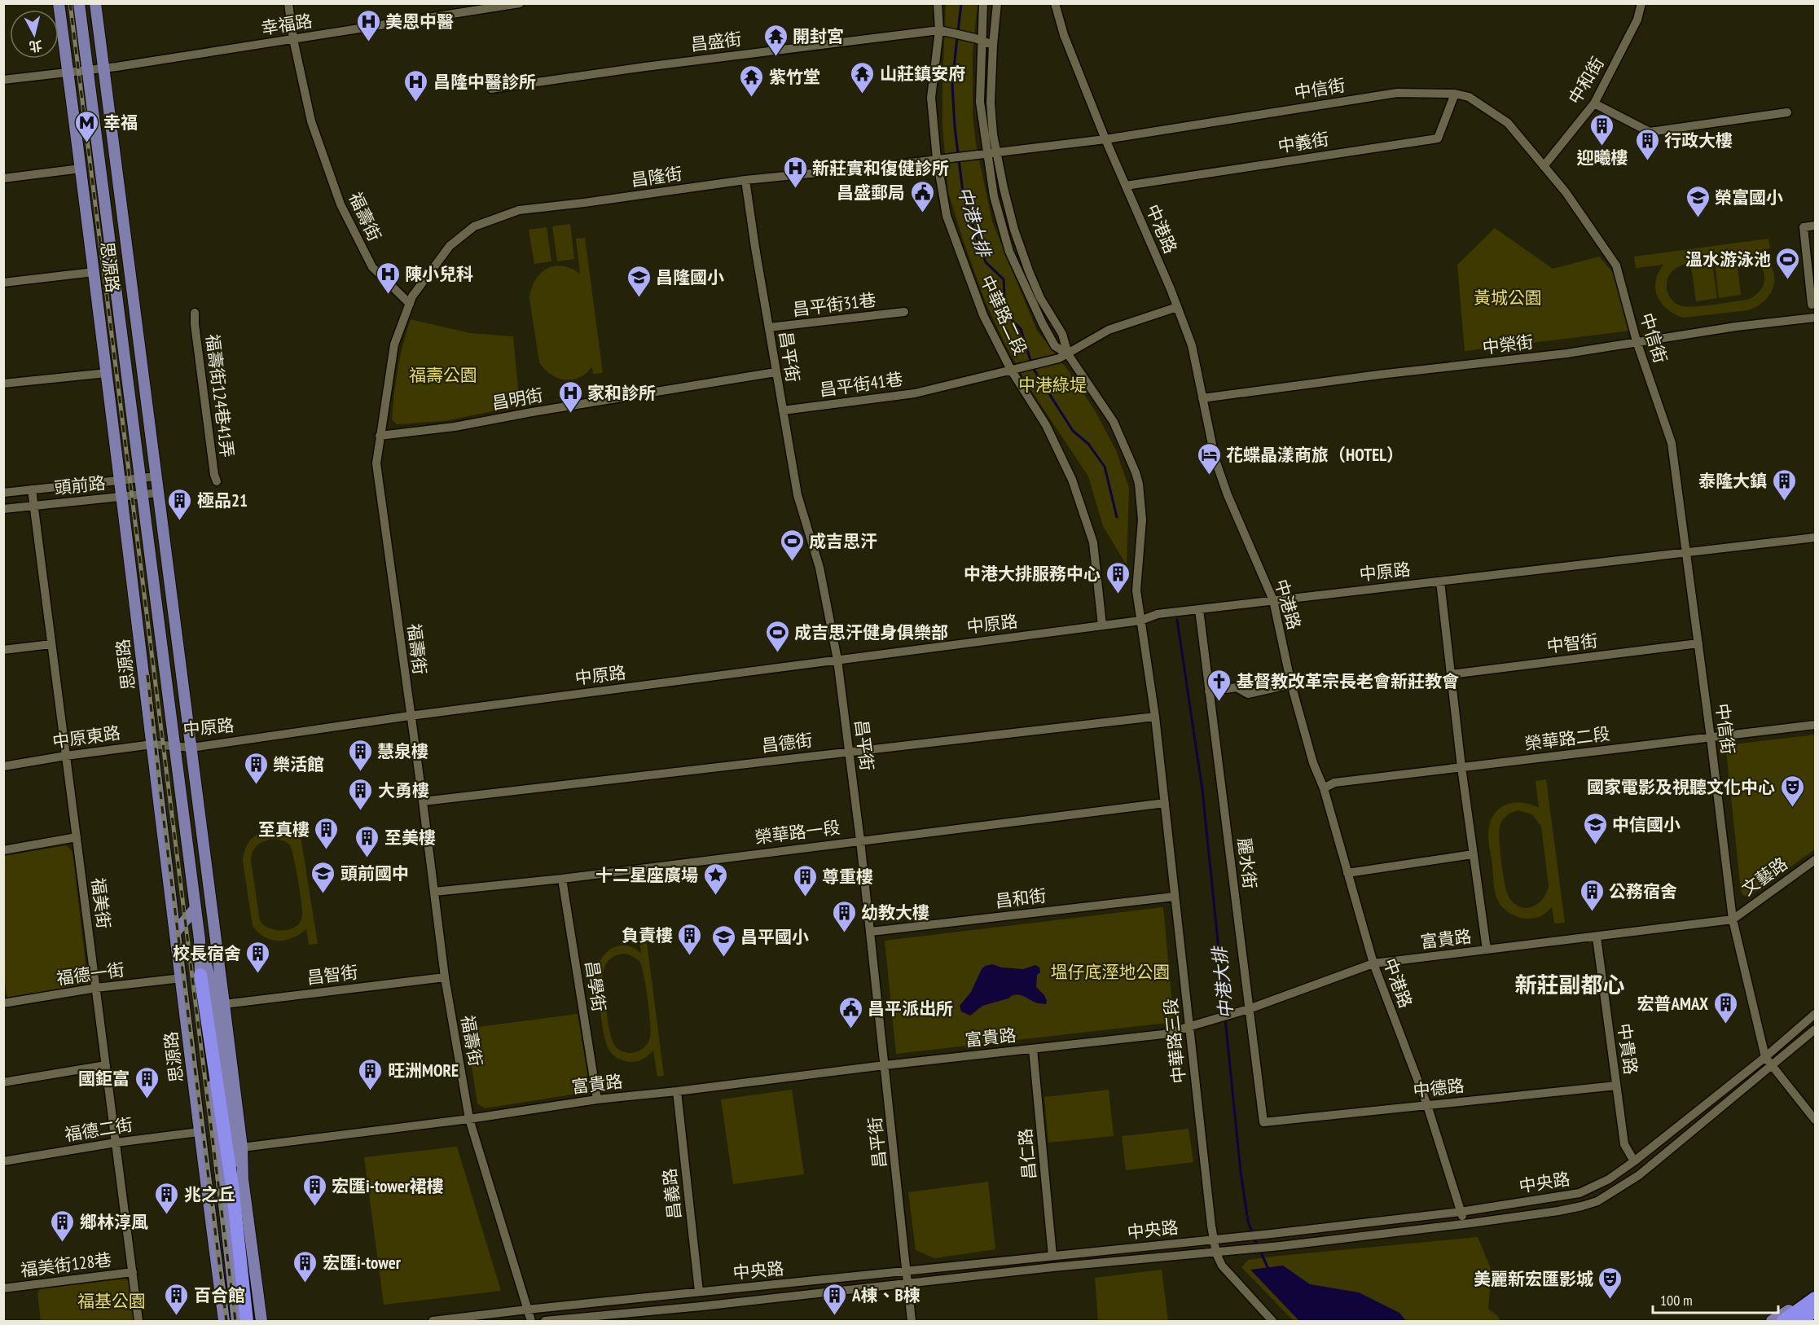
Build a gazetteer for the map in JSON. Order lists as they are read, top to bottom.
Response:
{
  "streets": {
    "main road": ["思源路"],
    "street": [
      "幸福路",
      "昌盛街",
      "中和街",
      "中信街",
      "中義街",
      "昌隆街",
      "福壽街",
      "中港路",
      "昌平街31巷",
      "中華路二段",
      "中榮街",
      "昌平街",
      "昌平街41巷",
      "福壽街124巷41弄",
      "昌明街",
      "頭前路",
      "中原路",
      "中智街",
      "中原東路",
      "榮華路二段",
      "昌德街",
      "榮華路一段",
      "麗水街",
      "文藝路",
      "昌和街",
      "福美街",
      "富貴路",
      "福德一街",
      "昌智街",
      "昌學街",
      "中華路三段",
      "中貴路",
      "中德路",
      "福德二街",
      "昌仁路",
      "中央路",
      "昌義路",
      "福美街128巷"
    ]
  },
  "crossings": [
    ["幸福路", "福壽街"],
    ["幸福路", "思源路"],
    ["昌盛街", "中華路二段"],
    ["中和街", "中信街"],
    ["中信街", "中義街"],
    ["中信街", "昌隆街"],
    ["中信街", "中港路"],
    ["中信街", "中華路二段"],
    ["中信街", "中榮街"],
    ["中信街", "中原路"],
    ["中信街", "中智街"],
    ["中信街", "榮華路二段"],
    ["中信街", "文藝路"],
    ["中信街", "富貴路"],
    ["中信街", "中央路"],
    ["中義街", "中港路"],
    ["昌隆街", "福壽街"],
    ["昌隆街", "中華路二段"],
    ["昌隆街", "昌平街"],
    ["福壽街", "昌明街"],
    ["福壽街", "中原路"],
    ["福壽街", "昌德街"],
    ["福壽街", "榮華路一段"],
    ["福壽街", "富貴路"],
    ["福壽街", "昌智街"],
    ["福壽街", "中央路"],
    ["中港路", "中榮街"],
    ["中港路", "昌平街41巷"],
    ["中港路", "中原路"],
    ["中港路", "榮華路二段"],
    ["中港路", "富貴路"],
    ["中港路", "中德路"],
    ["中港路", "中央路"],
    ["思源路", "頭前路"],
    ["思源路", "中原路"],
    ["思源路", "中原東路"],
    ["思源路", "富貴路"],
    ["思源路", "福德一街"],
    ["思源路", "昌智街"],
    ["思源路", "福德二街"],
    ["昌平街31巷", "昌平街"],
    ["中華路二段", "昌平街41巷"],
    ["中華路二段", "中原路"],
    ["中華路二段", "中華路三段"],
    ["昌平街", "昌平街41巷"],
    ["昌平街", "昌明街"],
    ["昌平街", "中原路"],
    ["昌平街", "昌德街"],
    ["昌平街", "榮華路一段"],
    ["昌平街", "昌和街"],
    ["昌平街", "富貴路"],
    ["昌平街", "中央路"],
    ["頭前路", "福美街"],
    ["中原路", "中原東路"],
    ["中原路", "麗水街"],
    ["中原路", "中華路三段"],
    ["中原東路", "福美街"],
    ["昌德街", "中華路三段"],
    ["榮華路一段", "昌學街"],
    ["榮華路一段", "中華路三段"],
    ["麗水街", "富貴路"],
    ["麗水街", "中德路"],
    ["文藝路", "富貴路"],
    ["昌和街", "中華路三段"],
    ["福美街", "福德一街"],
    ["福美街", "福德二街"],
    ["福美街", "福美街128巷"],
    ["富貴路", "昌學街"],
    ["富貴路", "中華路三段"],
    ["富貴路", "中貴路"],
    ["富貴路", "昌仁路"],
    ["富貴路", "昌義路"],
    ["中華路三段", "中央路"],
    ["中貴路", "中德路"],
    ["中貴路", "中央路"],
    ["昌仁路", "中央路"],
    ["中央路", "昌義路"]
  ],
  "districts": ["新莊副都心"],
  "water": ["中港大排"],
  "parks": [
    "黃城公園",
    "福壽公園",
    "中港綠堤",
    "塭仔底溼地公園",
    "福基公園"
  ],
  "places": {
    "hospital": [
      "美恩中醫",
      "昌隆中醫診所",
      "新莊實和復健診所",
      "陳小兒科",
      "家和診所"
    ],
    "temple": ["開封宮", "山莊鎮安府", "紫竹堂"],
    "metro station": ["幸福"],
    "building": [
      "迎曦樓",
      "行政大樓",
      "泰隆大鎮",
      "極品21",
      "中港大排服務中心",
      "慧泉樓",
      "樂活館",
      "大勇樓",
      "至真樓",
      "至美樓",
      "尊重樓",
      "公務宿舍",
      "幼教大樓",
      "負責樓",
      "校長宿舍",
      "宏普AMAX",
      "旺洲MORE",
      "國鉅富",
      "宏匯i-tower裙樓",
      "兆之丘",
      "鄉林淳風",
      "宏匯i-tower",
      "百合館",
      "A棟、B棟"
    ],
    "public building": ["昌盛郵局", "昌平派出所"],
    "school or university": [
      "榮富國小",
      "昌隆國小",
      "中信國小",
      "頭前國中",
      "昌平國小"
    ],
    "sports": ["溫水游泳池", "成吉思汗", "成吉思汗健身俱樂部"],
    "hotel": ["花蝶晶漾商旅（HOTEL）"],
    "church": ["基督教改革宗長老會新莊教會"],
    "theatre": ["國家電影及視聽文化中心", "美麗新宏匯影城"],
    "place": ["十二星座廣場"]
  },
  "scale_bar": "100 m",
  "north": "bottom"
}
